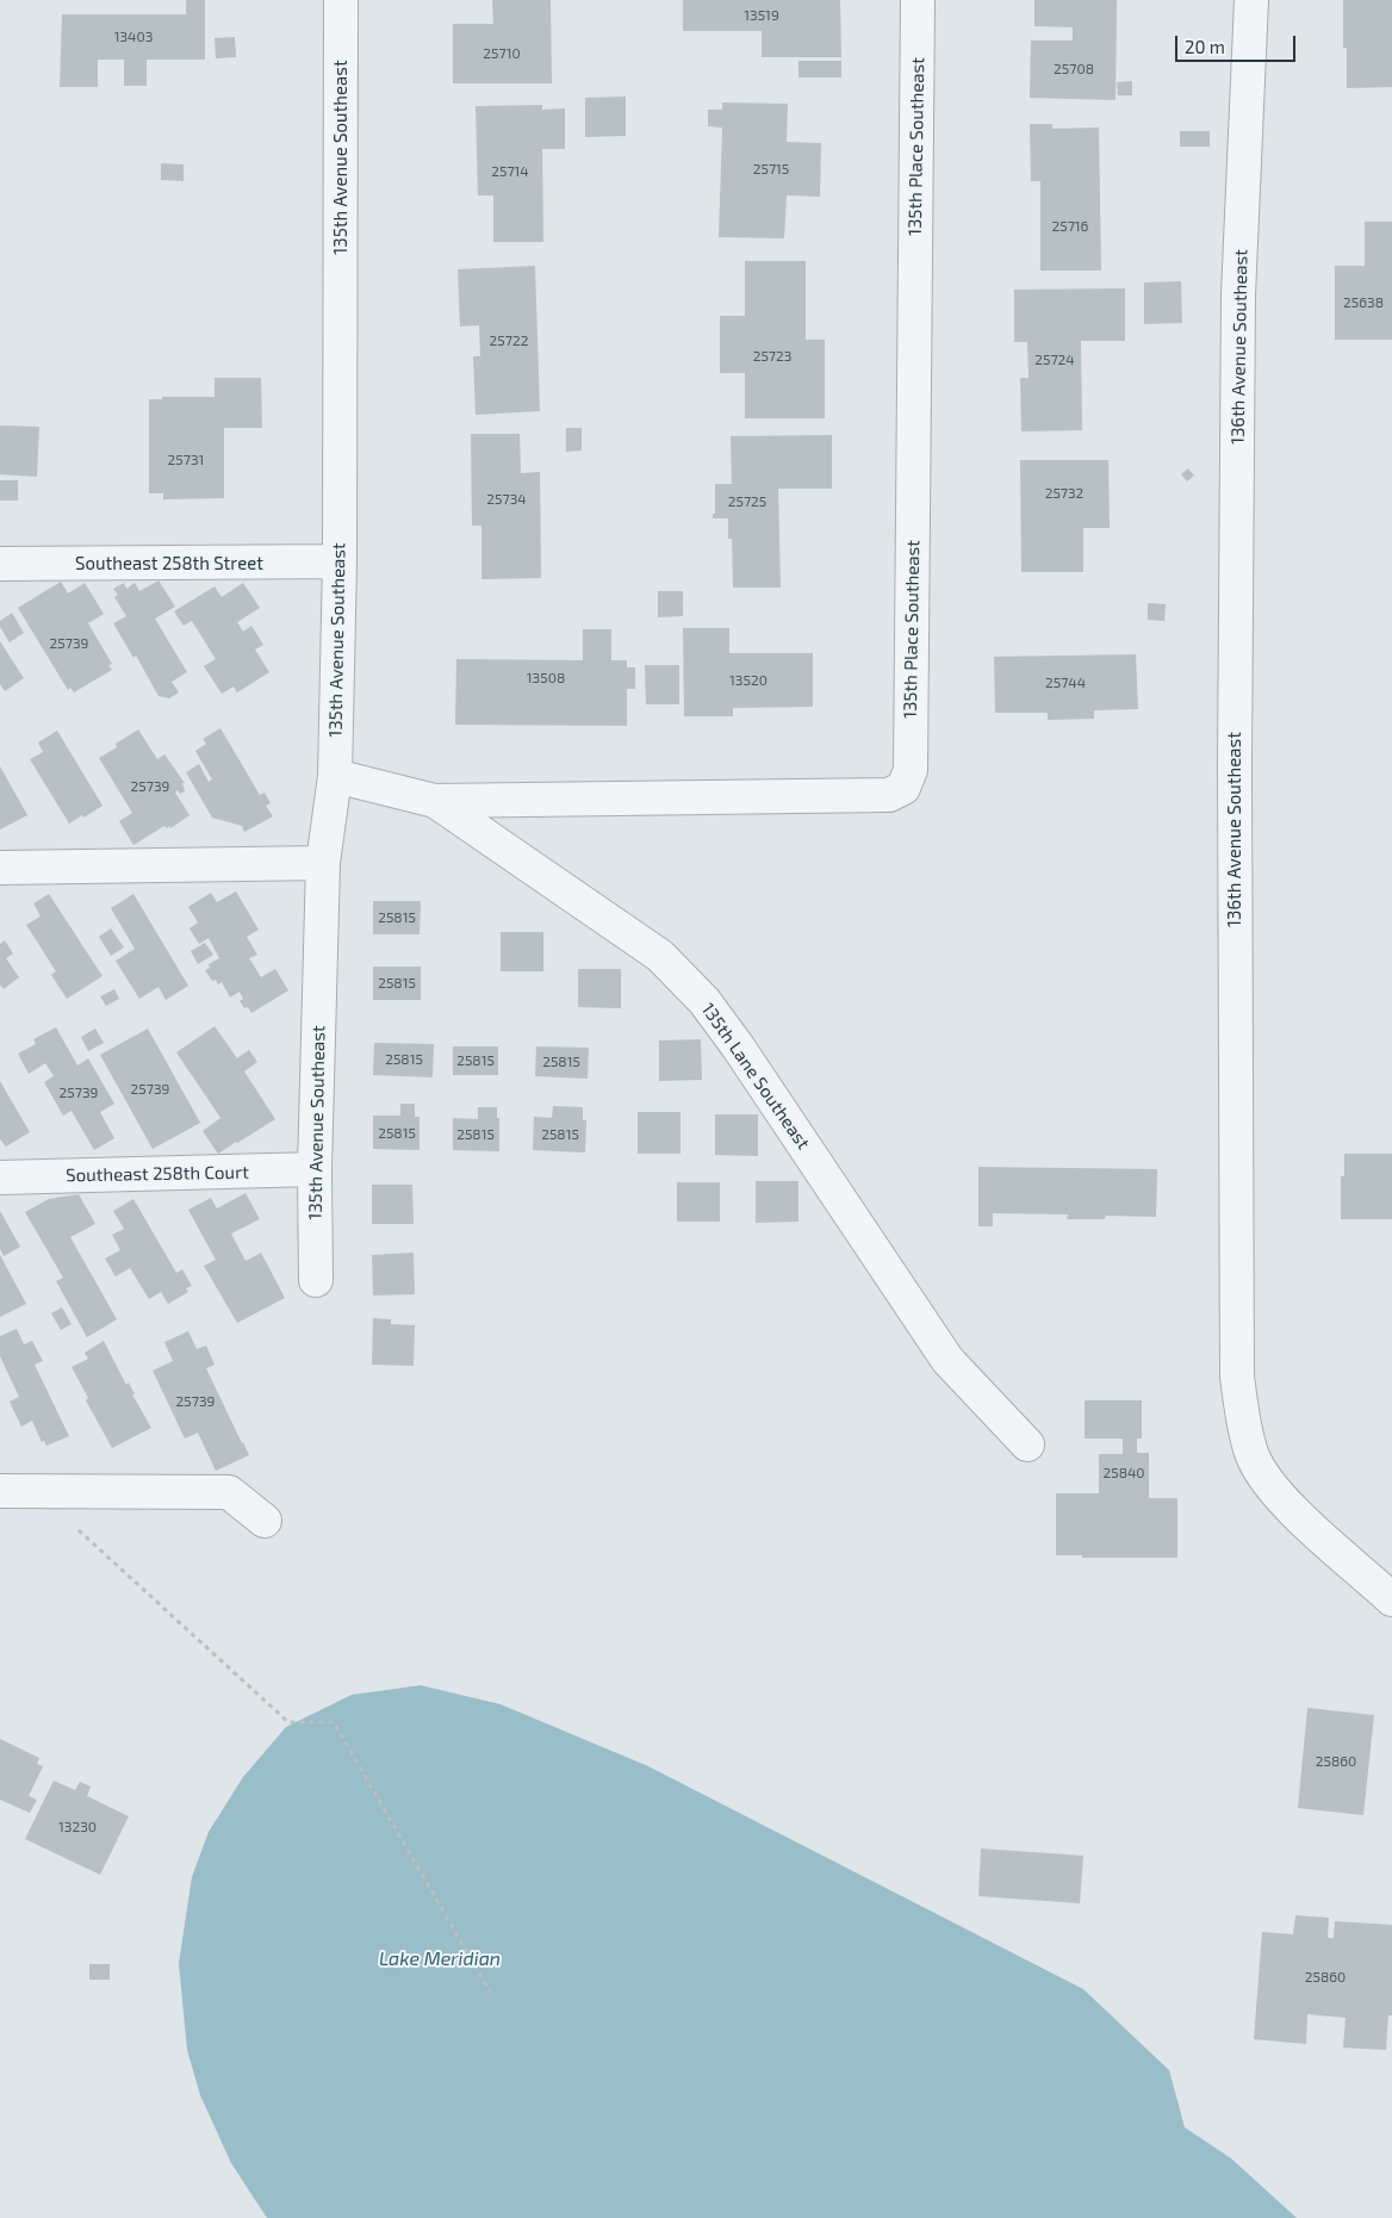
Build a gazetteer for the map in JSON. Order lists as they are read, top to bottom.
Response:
{
  "streets": {
    "street": [
      "135th Place Southeast",
      "135th Avenue Southeast",
      "136th Avenue Southeast",
      "Southeast 258th Street",
      "135th Lane Southeast",
      "Southeast 258th Court"
    ]
  },
  "crossings": [
    ["135th Place Southeast", "135th Lane Southeast"],
    ["135th Avenue Southeast", "Southeast 258th Street"],
    ["135th Avenue Southeast", "135th Lane Southeast"],
    ["135th Avenue Southeast", "Southeast 258th Court"]
  ],
  "water": ["Lake Meridian"],
  "house_numbers": [
    "13519",
    "13403",
    "25710",
    "25708",
    "25715",
    "25714",
    "25716",
    "25638",
    "25722",
    "25723",
    "25724",
    "25731",
    "25732",
    "25734",
    "25725",
    "25739",
    "13508",
    "13520",
    "25744",
    "25739",
    "25815",
    "25815",
    "25815",
    "25815",
    "25815",
    "25739",
    "25739",
    "25815",
    "25815",
    "25815",
    "25739",
    "25840",
    "25860",
    "13230",
    "25860"
  ],
  "scale_bar": "20 m"
}
